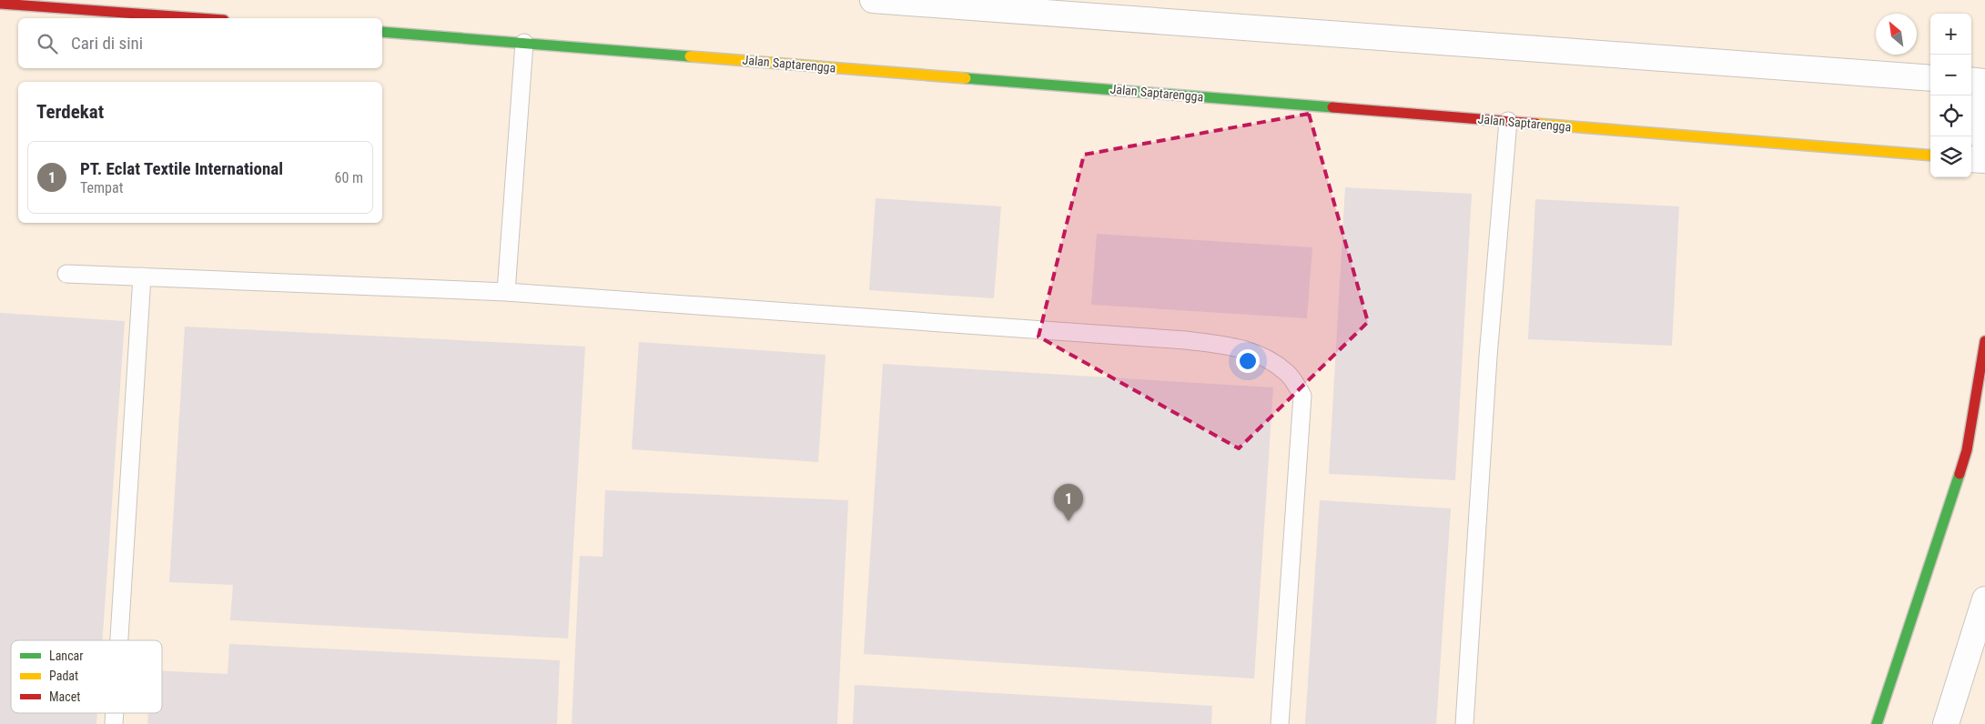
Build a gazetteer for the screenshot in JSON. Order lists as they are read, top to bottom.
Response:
{
  "streets": {
    "street": ["Jalan Saptarengga"]
  },
  "legend": ["Lancar", "Padat", "Macet"],
  "north": "top left",
  "page": {
    "map_buttons": ["+", "−"],
    "search": "Cari di sini",
    "heading": "Terdekat",
    "list": [
      {
        "mark": "1",
        "name": "PT. Eclat Textile International",
        "note": "Tempat",
        "value": "60 m"
      }
    ],
    "pins": "1"
  }
}
